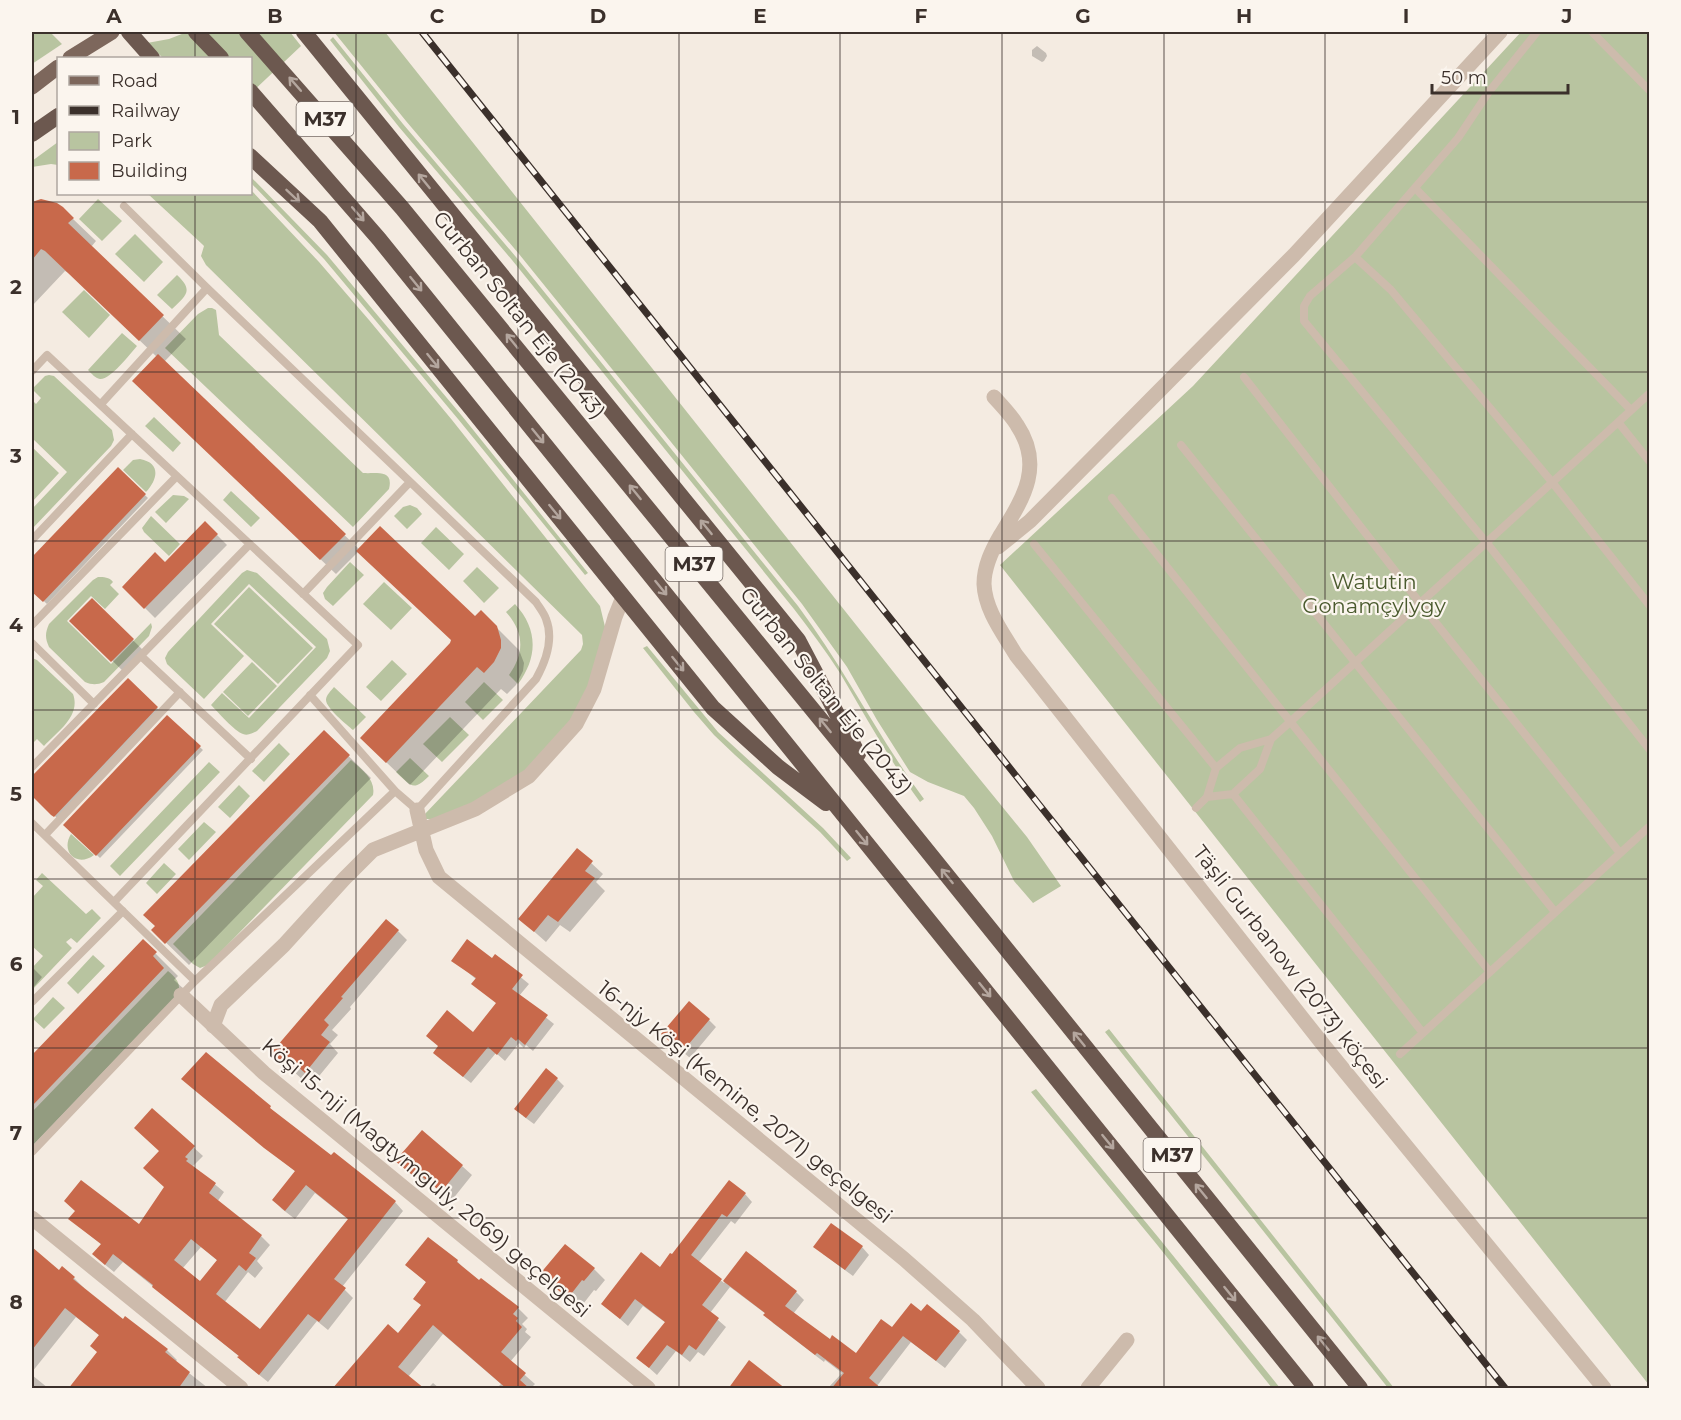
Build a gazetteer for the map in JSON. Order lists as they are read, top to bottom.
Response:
{
  "streets": {
    "highway": ["M37", "Gurban Soltan Eje (2043)"],
    "street": ["Täşli Gurbanow (2073) köçesi", "16-njy Köşi (Kemine, 2071) geçelgesi", "Köşi 15-nji (Magtymguly, 2069) geçelgesi"]
  },
  "parks": ["Watutin Gonamçylygy"],
  "legend": [
    "Road",
    "Railway",
    "Park",
    "Building"
  ],
  "scale_bar": "50 m",
  "grid": {
    "columns": [
      "A",
      "B",
      "C",
      "D",
      "E",
      "F",
      "G",
      "H",
      "I",
      "J"
    ],
    "rows": [
      "1",
      "2",
      "3",
      "4",
      "5",
      "6",
      "7",
      "8"
    ]
  }
}
